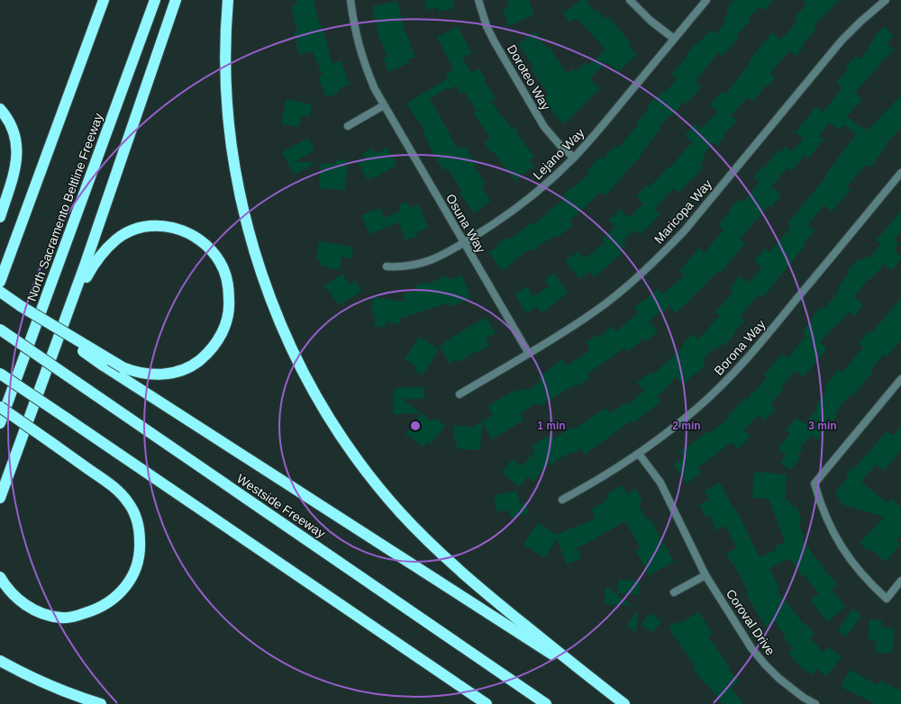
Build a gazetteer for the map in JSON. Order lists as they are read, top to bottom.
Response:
{
  "streets": {
    "highway": ["North Sacramento Beltline Freeway", "Westside Freeway"],
    "street": [
      "Doroteo Way",
      "Lejano Way",
      "Maricopa Way",
      "Osuna Way",
      "Borona Way",
      "Coroval Drive"
    ]
  },
  "crossings": [
    ["Doroteo Way", "Lejano Way"],
    ["Lejano Way", "Osuna Way"],
    ["Maricopa Way", "Osuna Way"],
    ["Borona Way", "Coroval Drive"]
  ],
  "rings": ["1 min", "2 min", "3 min"]
}
